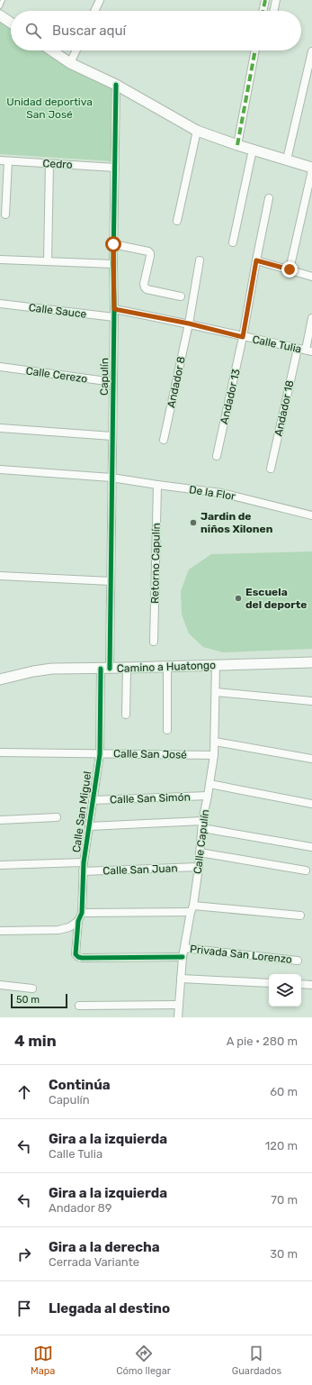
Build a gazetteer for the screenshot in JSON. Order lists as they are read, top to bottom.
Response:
{
  "streets": {
    "main road": ["Camino a Huatongo"],
    "street": [
      "Cedro",
      "Calle Sauce",
      "Calle Tulia",
      "Calle Cerezo",
      "Capulín",
      "Andador 8",
      "Andador 13",
      "Andador 18",
      "De la Flor",
      "Retorno Capulín",
      "Calle San José",
      "Calle San Simón",
      "Calle San Miguel",
      "Calle Capulín",
      "Calle San Juan",
      "Privada San Lorenzo"
    ]
  },
  "crossings": [
    ["Cedro", "Capulín"],
    ["Calle Sauce", "Capulín"],
    ["Calle Tulia", "Capulín"],
    ["Calle Tulia", "Andador 8"],
    ["Calle Tulia", "Andador 13"],
    ["Calle Tulia", "Andador 18"],
    ["Calle Cerezo", "Capulín"],
    ["Capulín", "De la Flor"],
    ["Capulín", "Camino a Huatongo"],
    ["Capulín", "Calle San Miguel"],
    ["De la Flor", "Retorno Capulín"],
    ["Camino a Huatongo", "Calle San Miguel"],
    ["Camino a Huatongo", "Calle Capulín"],
    ["Calle San José", "Calle San Miguel"],
    ["Calle San José", "Calle Capulín"],
    ["Calle San Simón", "Calle San Miguel"],
    ["Calle San Simón", "Calle Capulín"],
    ["Calle San Miguel", "Calle Capulín"],
    ["Calle San Miguel", "Calle San Juan"],
    ["Calle Capulín", "Calle San Juan"],
    ["Calle Capulín", "Privada San Lorenzo"]
  ],
  "parks": ["Unidad deportiva San José"],
  "places": ["Jardin de niños Xilonen", "Escuela del deporte"],
  "scale_bar": "50 m",
  "page": {
    "search": "Buscar aquí",
    "scale": "50 m",
    "heading": ["4 min", "A pie · 280 m"],
    "list": [
      ["Continúa", "Capulín", "60 m"],
      ["Gira a la izquierda", "Calle Tulia", "120 m"],
      ["Gira a la izquierda", "Andador 89", "70 m"],
      ["Gira a la derecha", "Cerrada Variante", "30 m"],
      "Llegada al destino"
    ],
    "nav": ["Mapa", "Cómo llegar", "Guardados"]
  }
}
